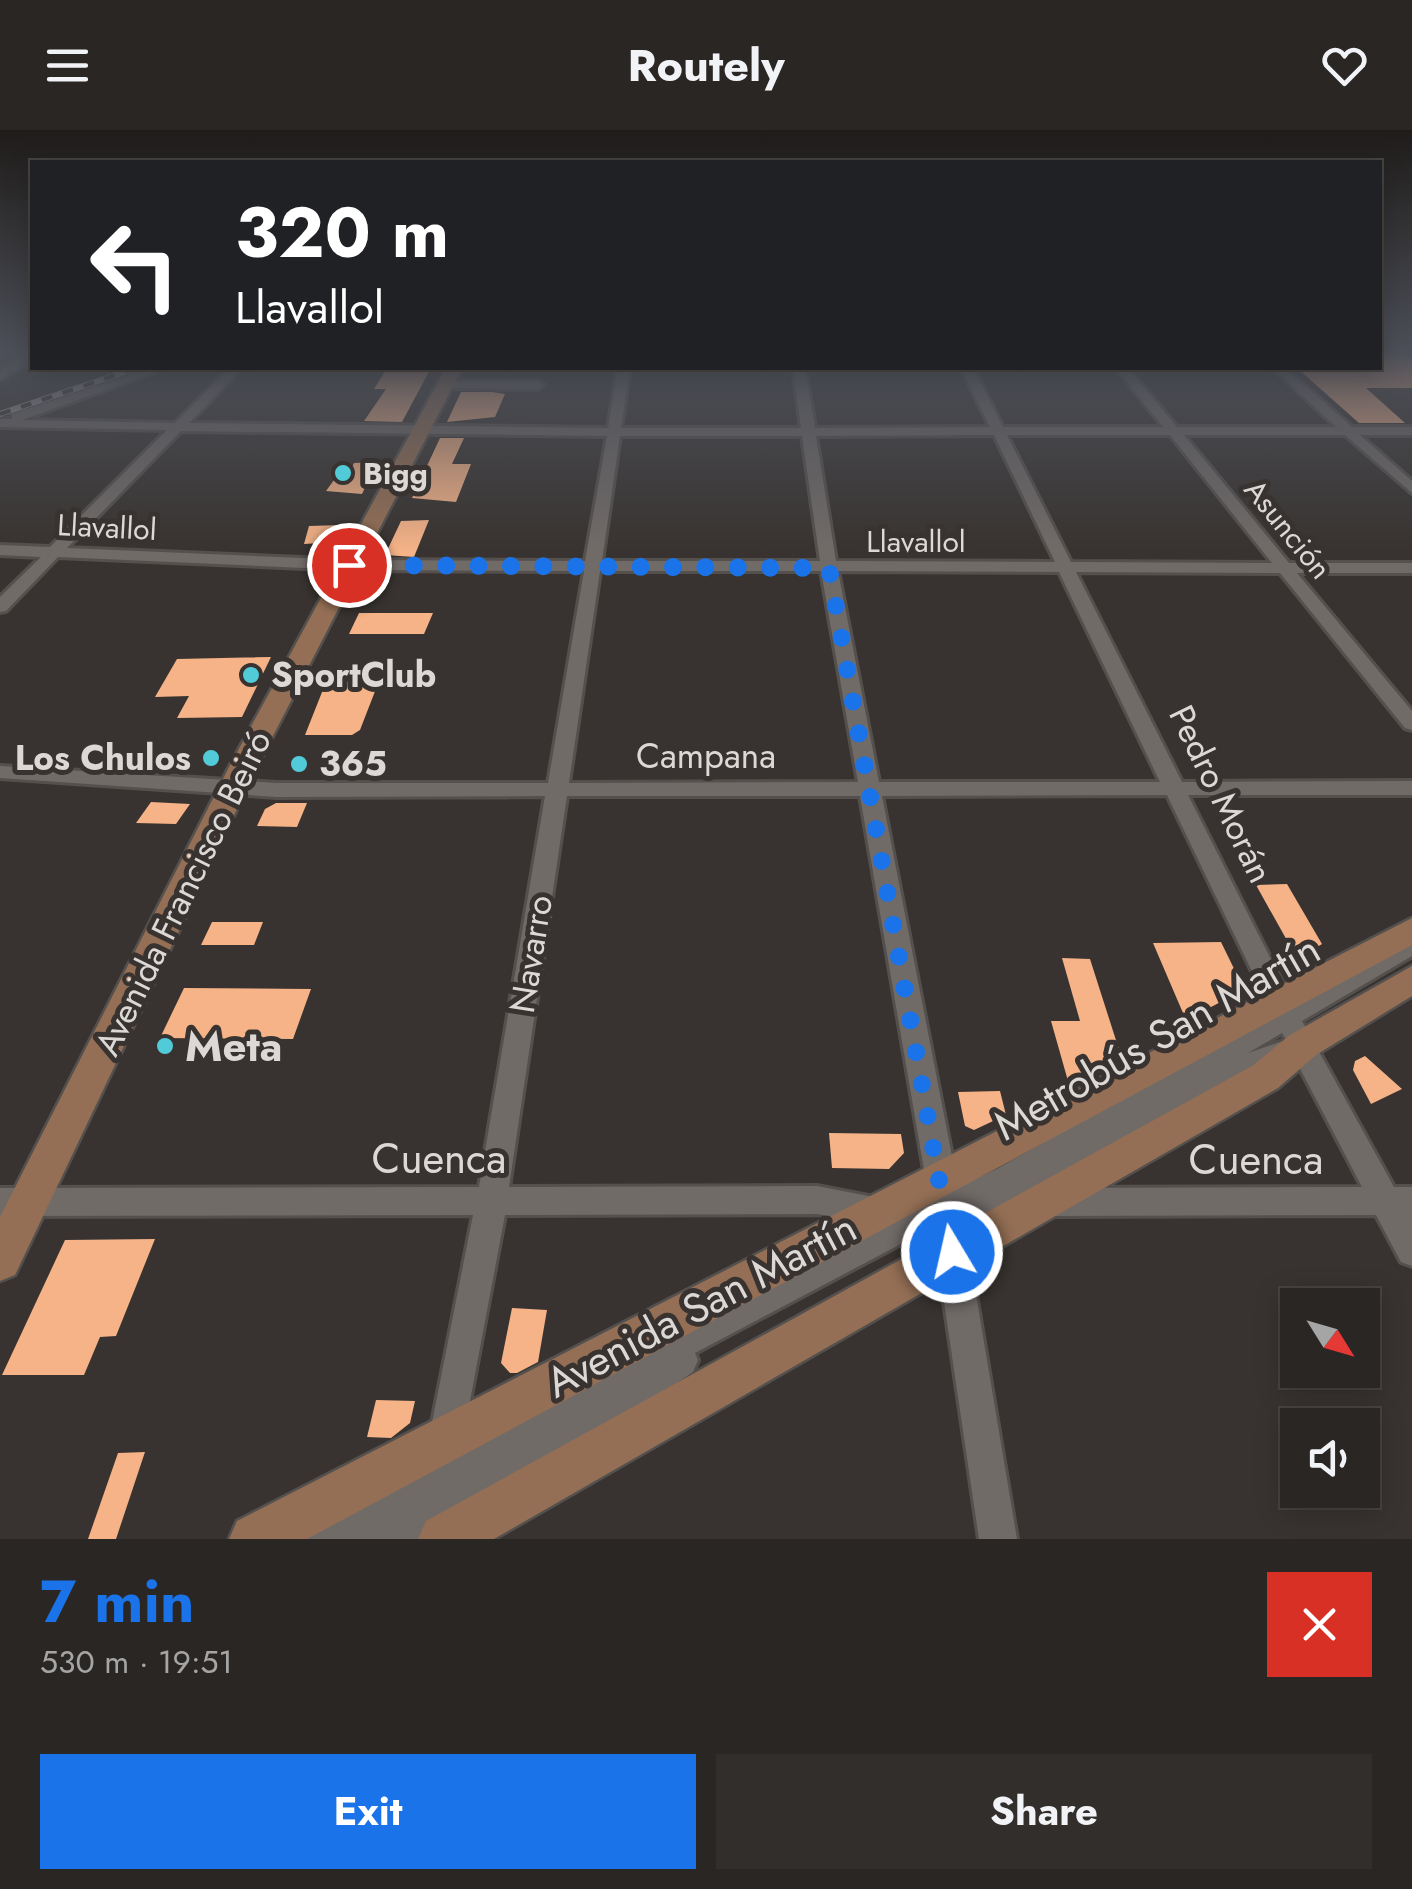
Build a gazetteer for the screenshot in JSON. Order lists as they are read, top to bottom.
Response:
{
  "streets": {
    "main road": ["Avenida Francisco Beiró", "Avenida San Martín"],
    "street": [
      "Llavallol",
      "Asunción",
      "Campana",
      "Pedro Morán",
      "Navarro",
      "Metrobús San Martín",
      "Cuenca"
    ]
  },
  "crossings": [
    ["Llavallol", "Asunción"],
    ["Llavallol", "Pedro Morán"],
    ["Llavallol", "Avenida Francisco Beiró"],
    ["Llavallol", "Navarro"],
    ["Campana", "Pedro Morán"],
    ["Campana", "Avenida Francisco Beiró"],
    ["Campana", "Navarro"],
    ["Pedro Morán", "Metrobús San Martín"],
    ["Pedro Morán", "Cuenca"],
    ["Pedro Morán", "Avenida San Martín"],
    ["Avenida Francisco Beiró", "Cuenca"],
    ["Navarro", "Metrobús San Martín"],
    ["Navarro", "Cuenca"],
    ["Navarro", "Avenida San Martín"],
    ["Metrobús San Martín", "Avenida San Martín"],
    ["Cuenca", "Avenida San Martín"]
  ],
  "places": [
    "Bigg",
    "SportClub",
    "Los Chulos",
    "365",
    "Meta"
  ],
  "north": "bottom right",
  "page": {
    "header": "Routely",
    "turn": ["320 m", "Llavallol"],
    "heading": ["7 min", "530 m · 19:51"],
    "buttons": ["Exit", "Share"]
  }
}
